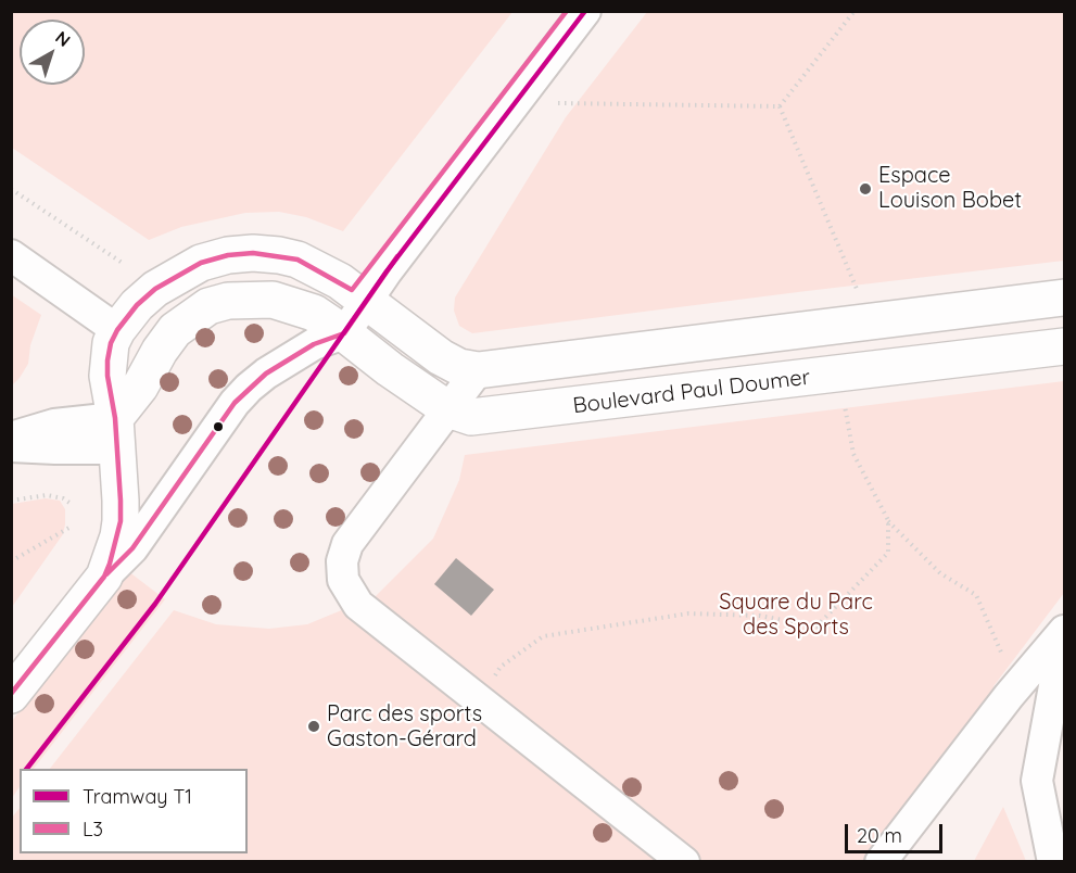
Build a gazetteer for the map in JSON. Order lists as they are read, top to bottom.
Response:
{
  "streets": {
    "main road": ["Boulevard Paul Doumer"]
  },
  "parks": ["Square du Parc des Sports"],
  "places": ["Espace Louison Bobet", "Parc des sports Gaston-Gérard"],
  "lines": ["tram line T1", "transit line L3"],
  "legend": ["Tramway T1", "L3"],
  "scale_bar": "20 m",
  "north": "top right"
}
